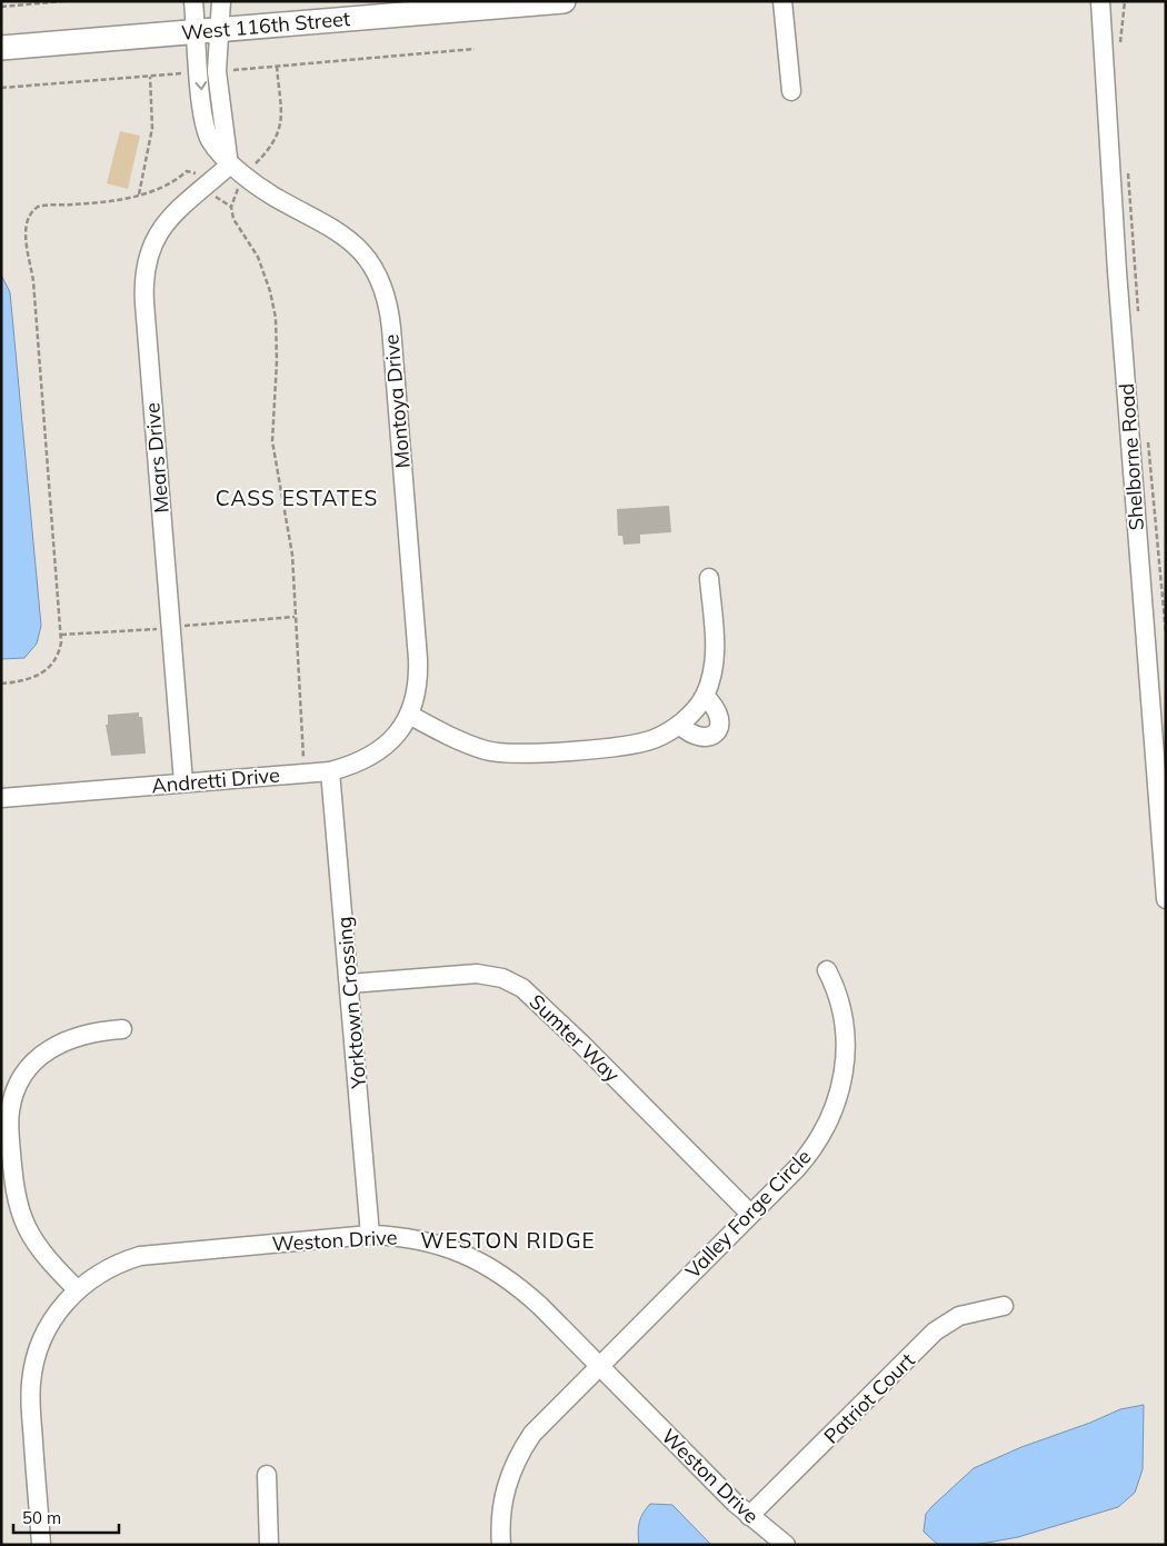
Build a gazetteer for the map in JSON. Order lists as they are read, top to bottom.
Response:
{
  "streets": {
    "main road": ["West 116th Street"],
    "street": [
      "Montoya Drive",
      "Shelborne Road",
      "Mears Drive",
      "Andretti Drive",
      "Yorktown Crossing",
      "Sumter Way",
      "Valley Forge Circle",
      "Weston Drive",
      "Patriot Court"
    ]
  },
  "crossings": [
    ["West 116th Street", "Montoya Drive"],
    ["Montoya Drive", "Mears Drive"],
    ["Montoya Drive", "Andretti Drive"],
    ["Mears Drive", "Andretti Drive"],
    ["Andretti Drive", "Yorktown Crossing"],
    ["Yorktown Crossing", "Sumter Way"],
    ["Yorktown Crossing", "Weston Drive"],
    ["Sumter Way", "Valley Forge Circle"],
    ["Valley Forge Circle", "Weston Drive"],
    ["Weston Drive", "Patriot Court"]
  ],
  "districts": ["CASS ESTATES", "WESTON RIDGE"],
  "scale_bar": "50 m"
}
